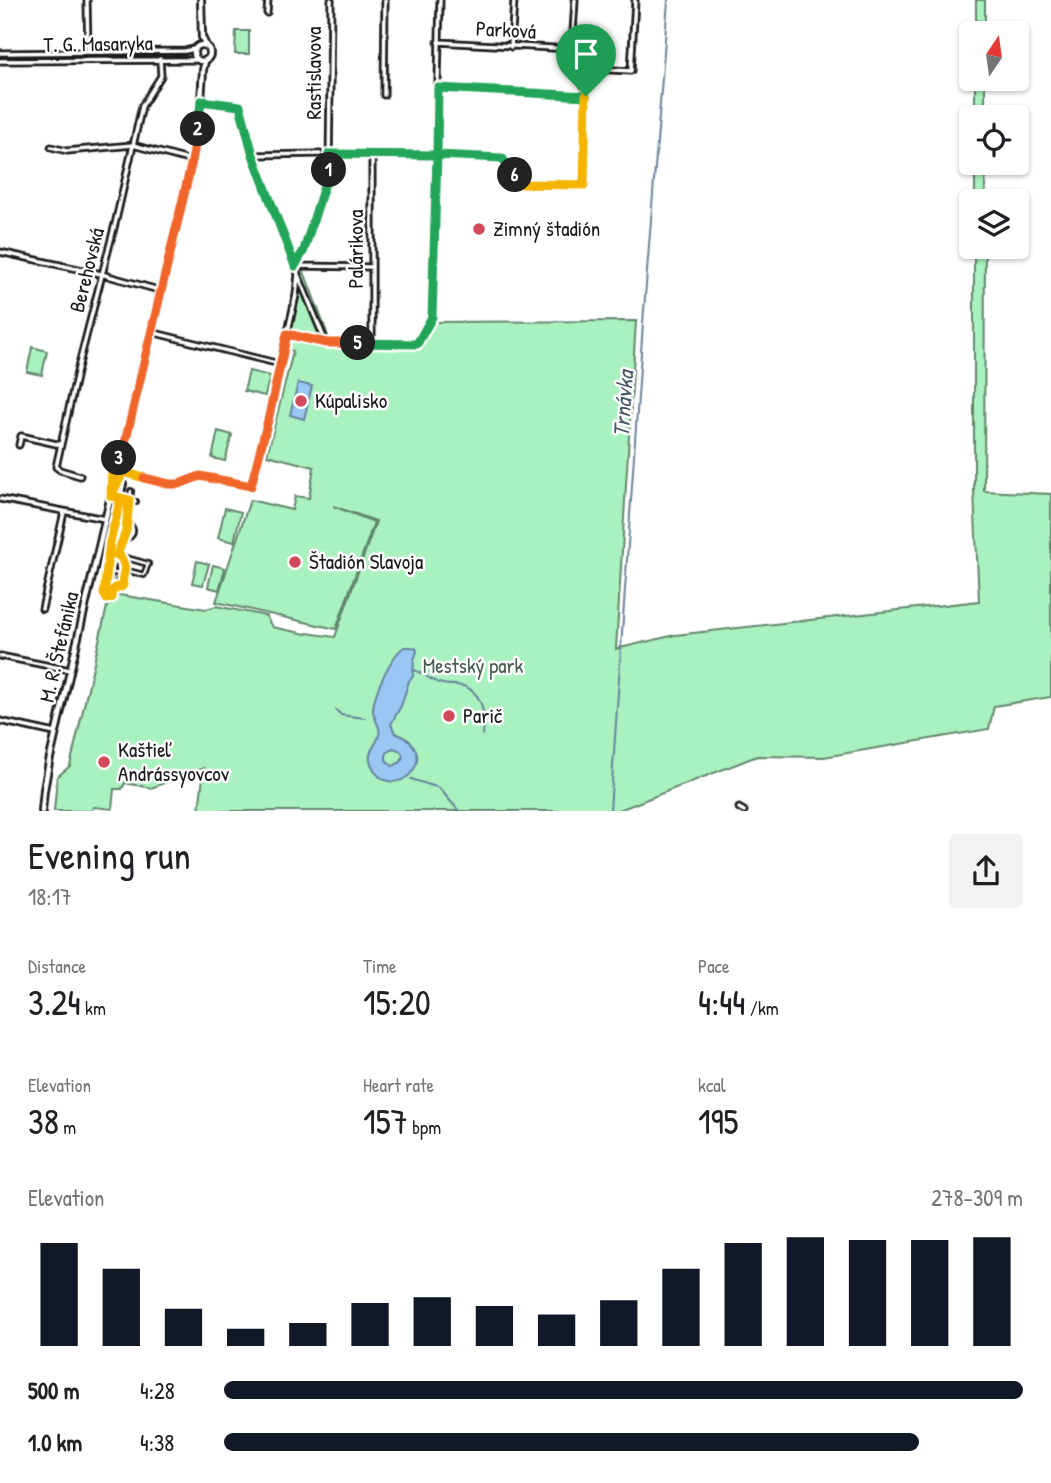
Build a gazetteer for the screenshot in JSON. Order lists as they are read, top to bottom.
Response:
{
  "streets": {
    "street": [
      "Parková",
      "T. G. Masaryka",
      "Rastislavova",
      "Palárikova",
      "Berehovská",
      "M. R. Štefánika"
    ]
  },
  "crossings": [
    ["T. G. Masaryka", "Berehovská"],
    ["T. G. Masaryka", "M. R. Štefánika"]
  ],
  "water": ["Trnávka"],
  "parks": ["Mestský park"],
  "places": [
    "Zimný štadión",
    "Kúpalisko",
    "Štadión Slavoja",
    "Parič",
    "Kaštieľ Andrássyovcov"
  ],
  "north": "top",
  "page": {
    "pins": [
      "2",
      "1",
      "6",
      "5",
      "3"
    ],
    "heading": ["Evening run", "18:17"],
    "stats": [
      ["Distance", "3.24 km"],
      ["Time", "15:20"],
      ["Pace", "4:44 /km"],
      ["Elevation", "38 m"],
      ["Heart rate", "157 bpm"],
      ["kcal", "195"]
    ],
    "chart": ["Elevation", "278–309 m"],
    "list": [
      {
        "name": "500 m",
        "note": "4:28"
      },
      {
        "name": "1.0 km",
        "note": "4:38"
      }
    ]
  }
}
